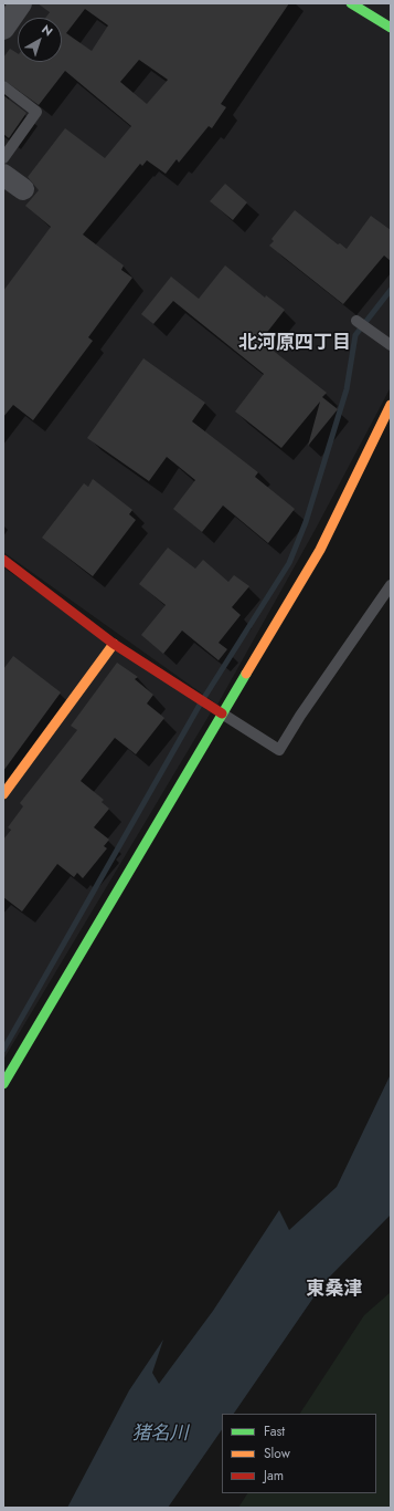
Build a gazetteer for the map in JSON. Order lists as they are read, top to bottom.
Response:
{
  "districts": ["北河原四丁目", "東桑津"],
  "water": ["猪名川"],
  "legend": ["Fast", "Slow", "Jam"],
  "north": "top right"
}
